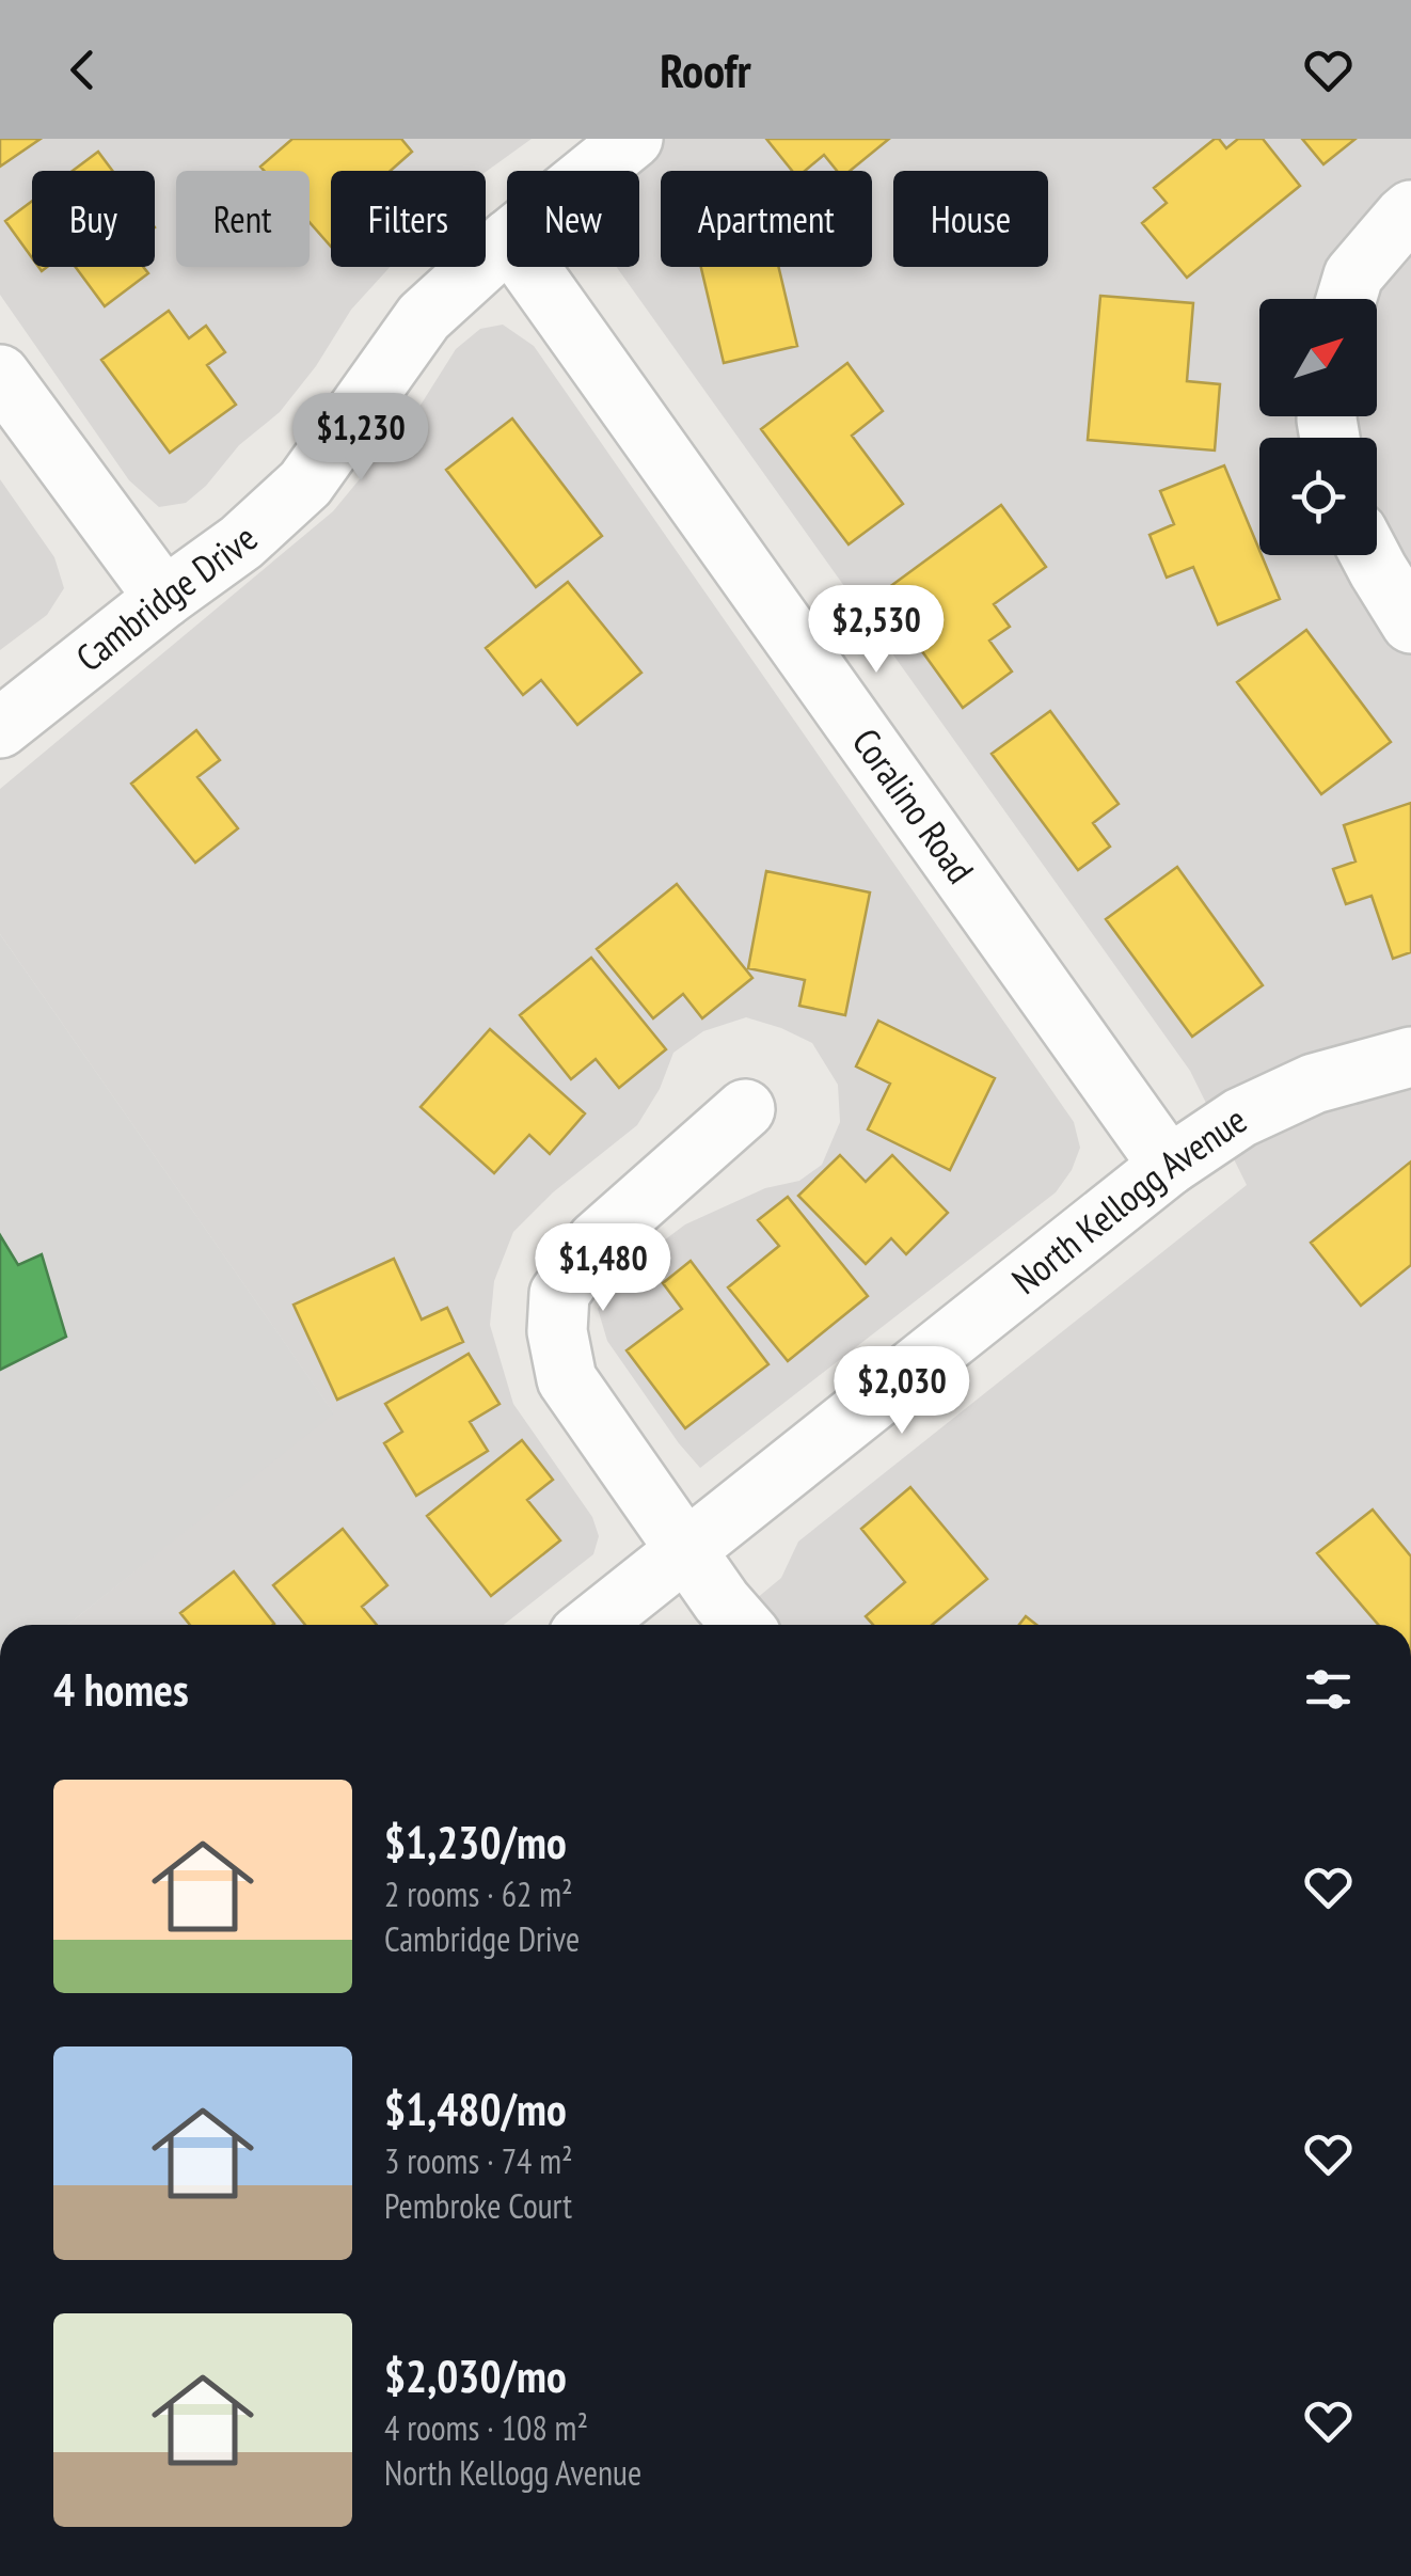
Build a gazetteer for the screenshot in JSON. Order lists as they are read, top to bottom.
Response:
{
  "streets": {
    "street": ["Cambridge Drive", "Coralino Road", "North Kellogg Avenue"]
  },
  "crossings": [
    ["Coralino Road", "North Kellogg Avenue"]
  ],
  "north": "top right",
  "page": {
    "header": "Roofr",
    "chip": [
      "Buy",
      "Rent",
      "Filters",
      "New",
      "Apartment",
      "House"
    ],
    "price": [
      "$1,230",
      "$2,530",
      "$1,480",
      "$2,030"
    ],
    "heading": "4 homes",
    "list": [
      {
        "name": "$1,230/mo",
        "note": "2 rooms · 62 m² · Cambridge Drive"
      },
      {
        "name": "$1,480/mo",
        "note": "3 rooms · 74 m² · Pembroke Court"
      },
      {
        "name": "$2,030/mo",
        "note": "4 rooms · 108 m² · North Kellogg Avenue"
      }
    ]
  }
}
